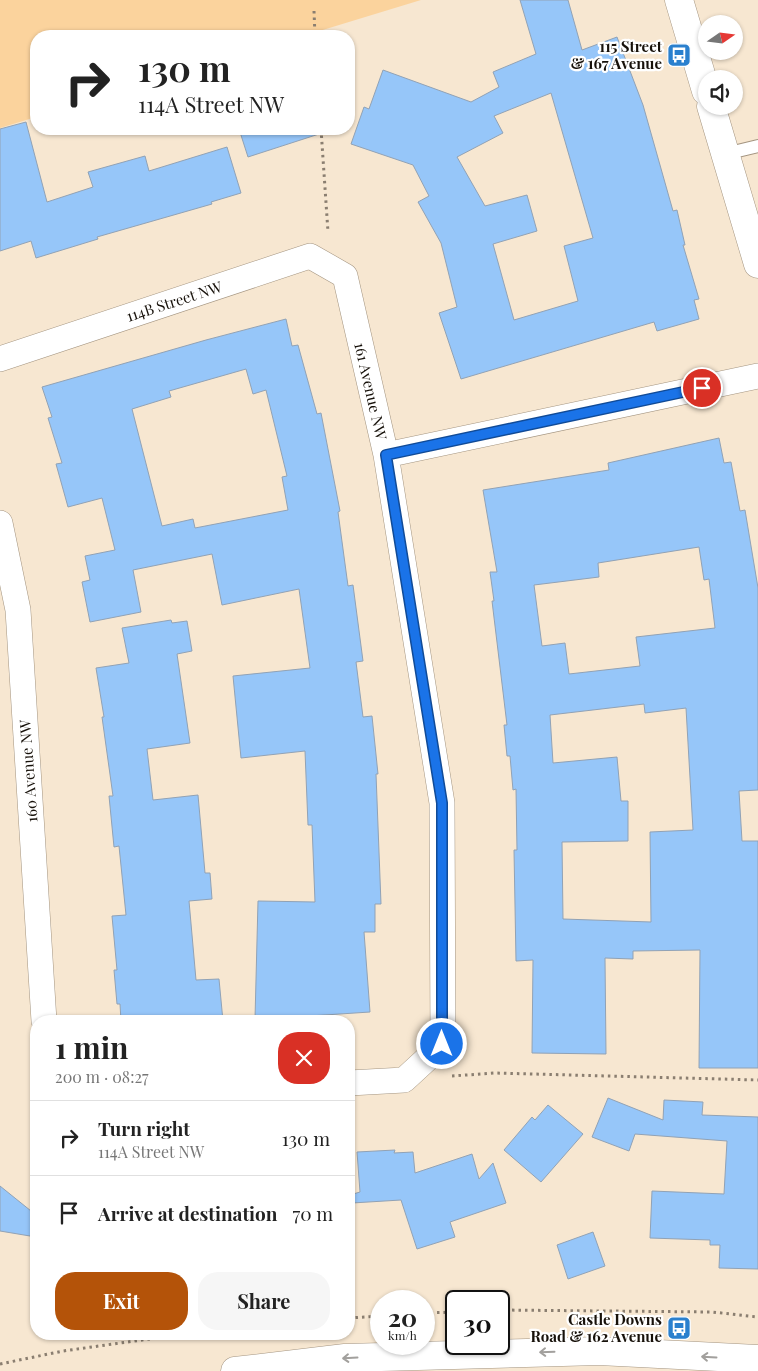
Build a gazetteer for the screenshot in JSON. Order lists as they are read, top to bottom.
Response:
{
  "streets": {
    "street": ["114B Street NW", "161 Avenue NW", "160 Avenue NW"]
  },
  "crossings": [
    ["114B Street NW", "161 Avenue NW"]
  ],
  "places": {
    "bus stop": ["115 Street & 167 Avenue", "Castle Downs Road & 162 Avenue"]
  },
  "north": "right",
  "page": {
    "turn": ["130 m", "114A Street NW"],
    "heading": ["1 min", "200 m · 08:27"],
    "list": [
      {
        "name": "Turn right",
        "note": "114A Street NW",
        "value": "130 m"
      },
      {
        "name": "Arrive at destination",
        "value": "70 m"
      }
    ],
    "buttons": ["Exit", "Share"],
    "speed": "20 km/h",
    "limit": "30"
  }
}
